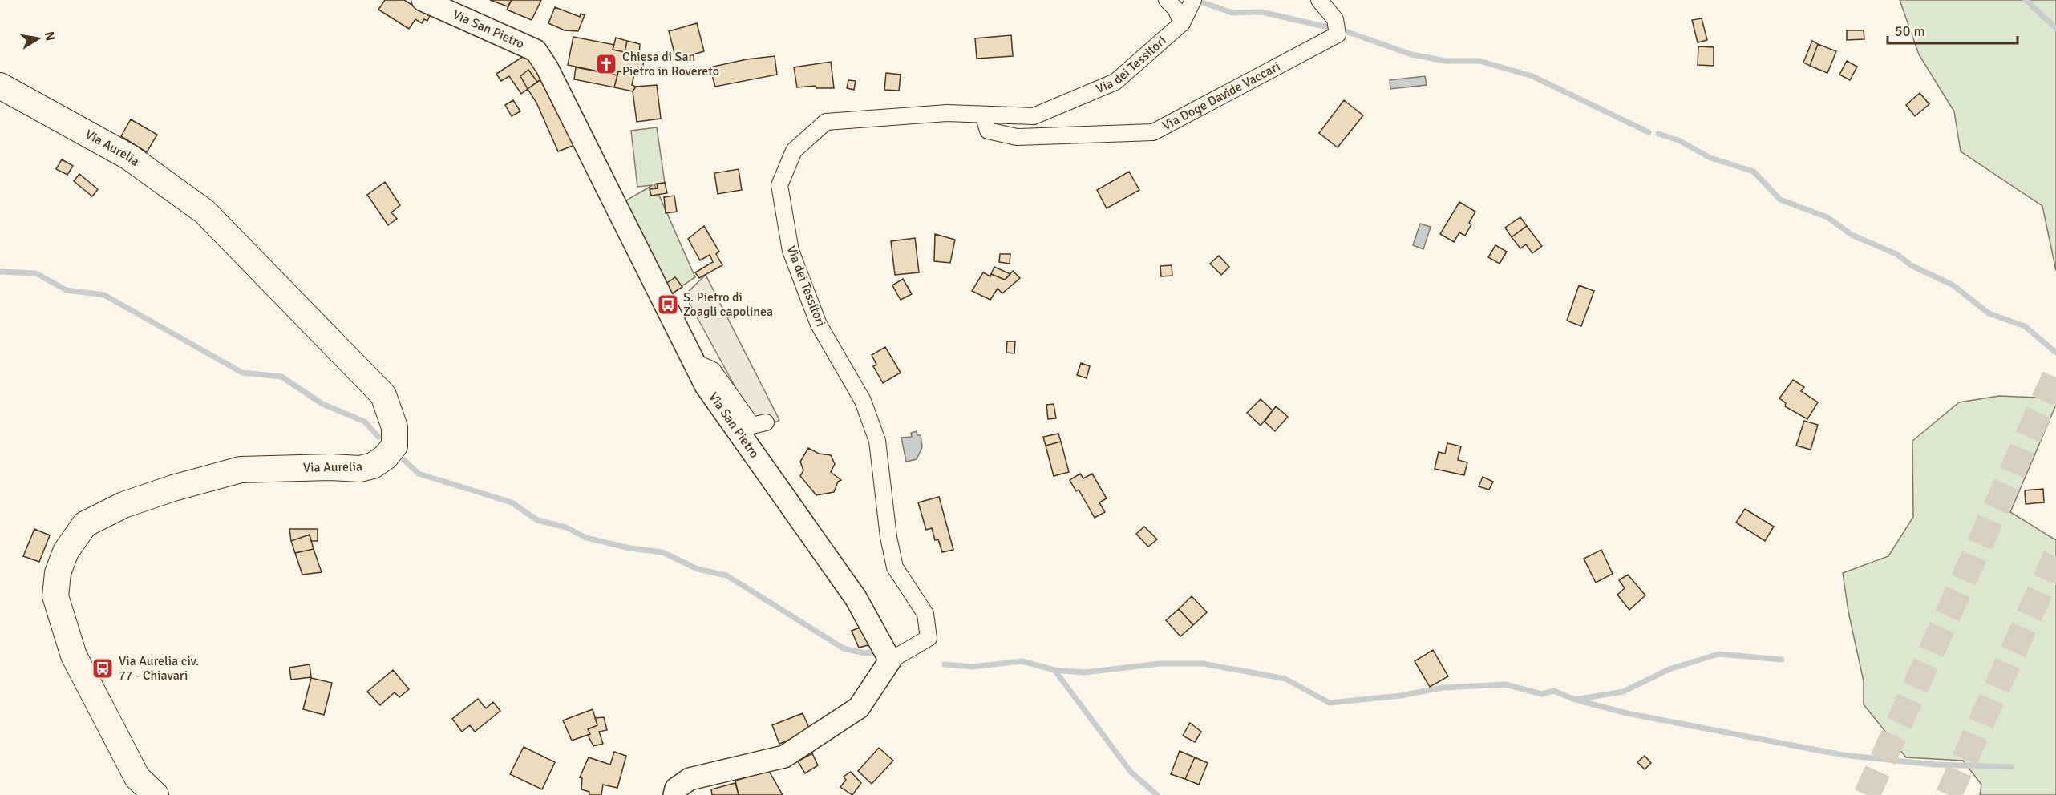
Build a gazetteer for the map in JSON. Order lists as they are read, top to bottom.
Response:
{
  "streets": {
    "main road": ["Via Aurelia"],
    "street": ["Via San Pietro", "Via dei Tessitori", "Via Doge Davide Vaccari"]
  },
  "crossings": [
    ["Via San Pietro", "Via dei Tessitori"],
    ["Via dei Tessitori", "Via Doge Davide Vaccari"]
  ],
  "places": {
    "church": ["Chiesa di San Pietro in Rovereto"],
    "bus stop": ["S. Pietro di Zoagli capolinea", "Via Aurelia civ. 77 - Chiavari"]
  },
  "scale_bar": "50 m",
  "north": "right"
}
